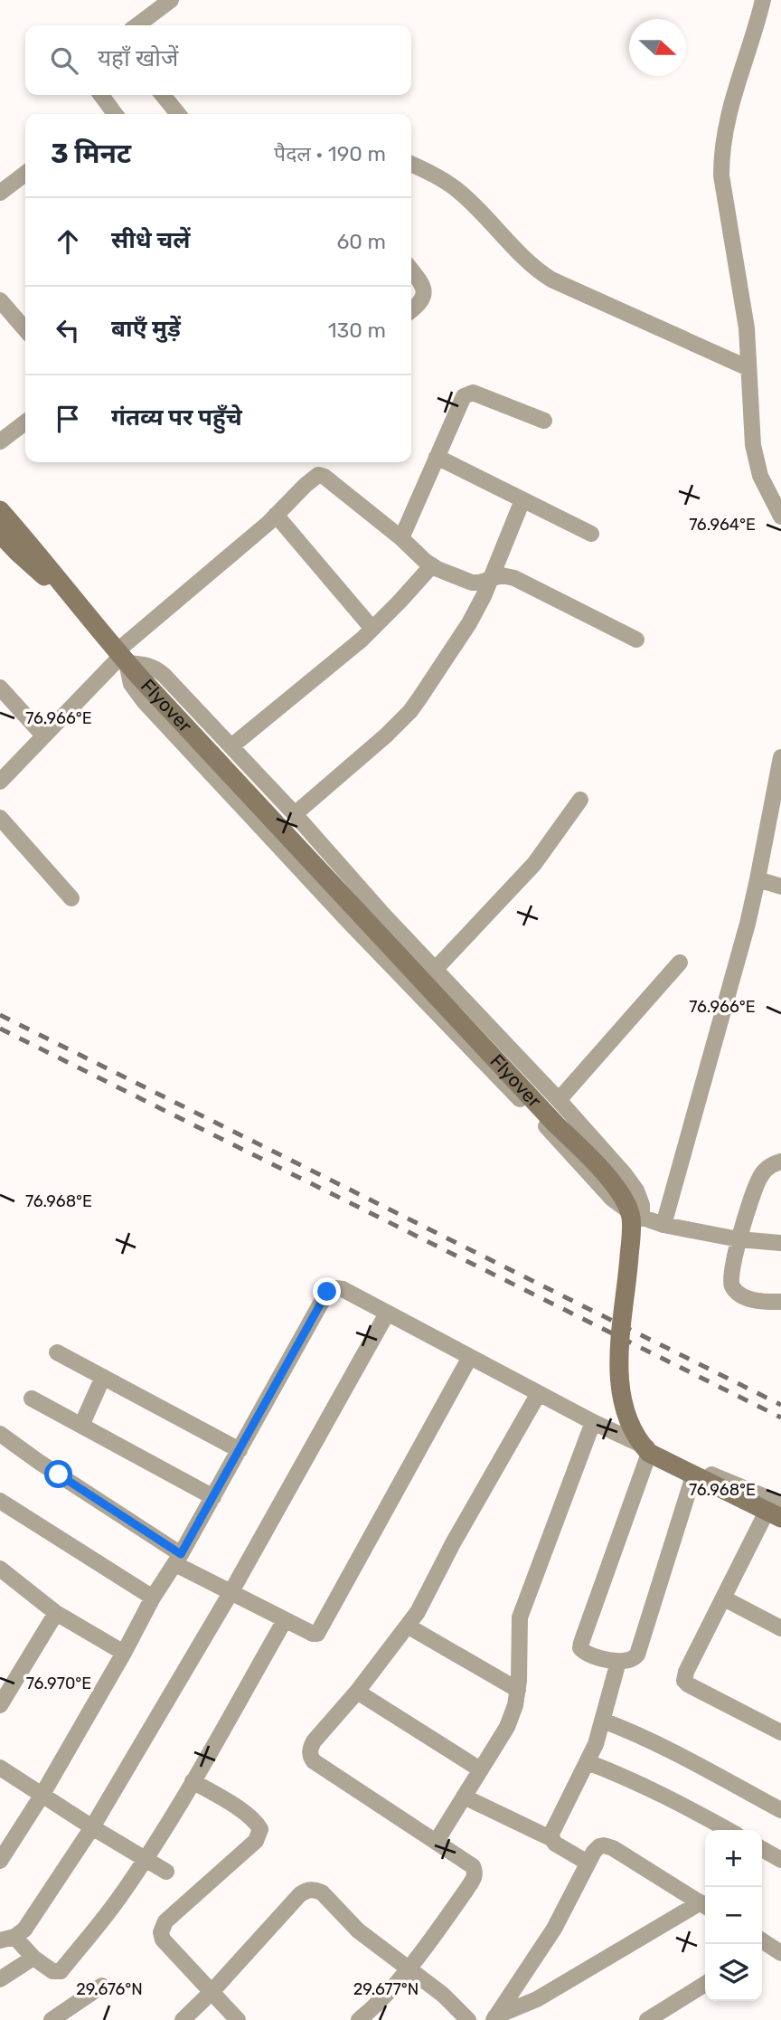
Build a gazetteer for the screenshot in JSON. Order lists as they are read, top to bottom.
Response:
{
  "streets": {
    "main road": ["Flyover"]
  },
  "north": "right",
  "page": {
    "search": "यहाँ खोजें",
    "heading": ["3 मिनट", "पैदल · 190 m"],
    "list": [
      ["सीधे चलें", "60 m"],
      ["बाएँ मुड़ें", "130 m"],
      "गंतव्य पर पहुँचे"
    ],
    "map_buttons": ["+", "−"]
  },
  "coordinates": [
    "76.964°E",
    "76.966°E",
    "76.968°E",
    "76.970°E",
    "29.676°N",
    "29.677°N"
  ]
}
